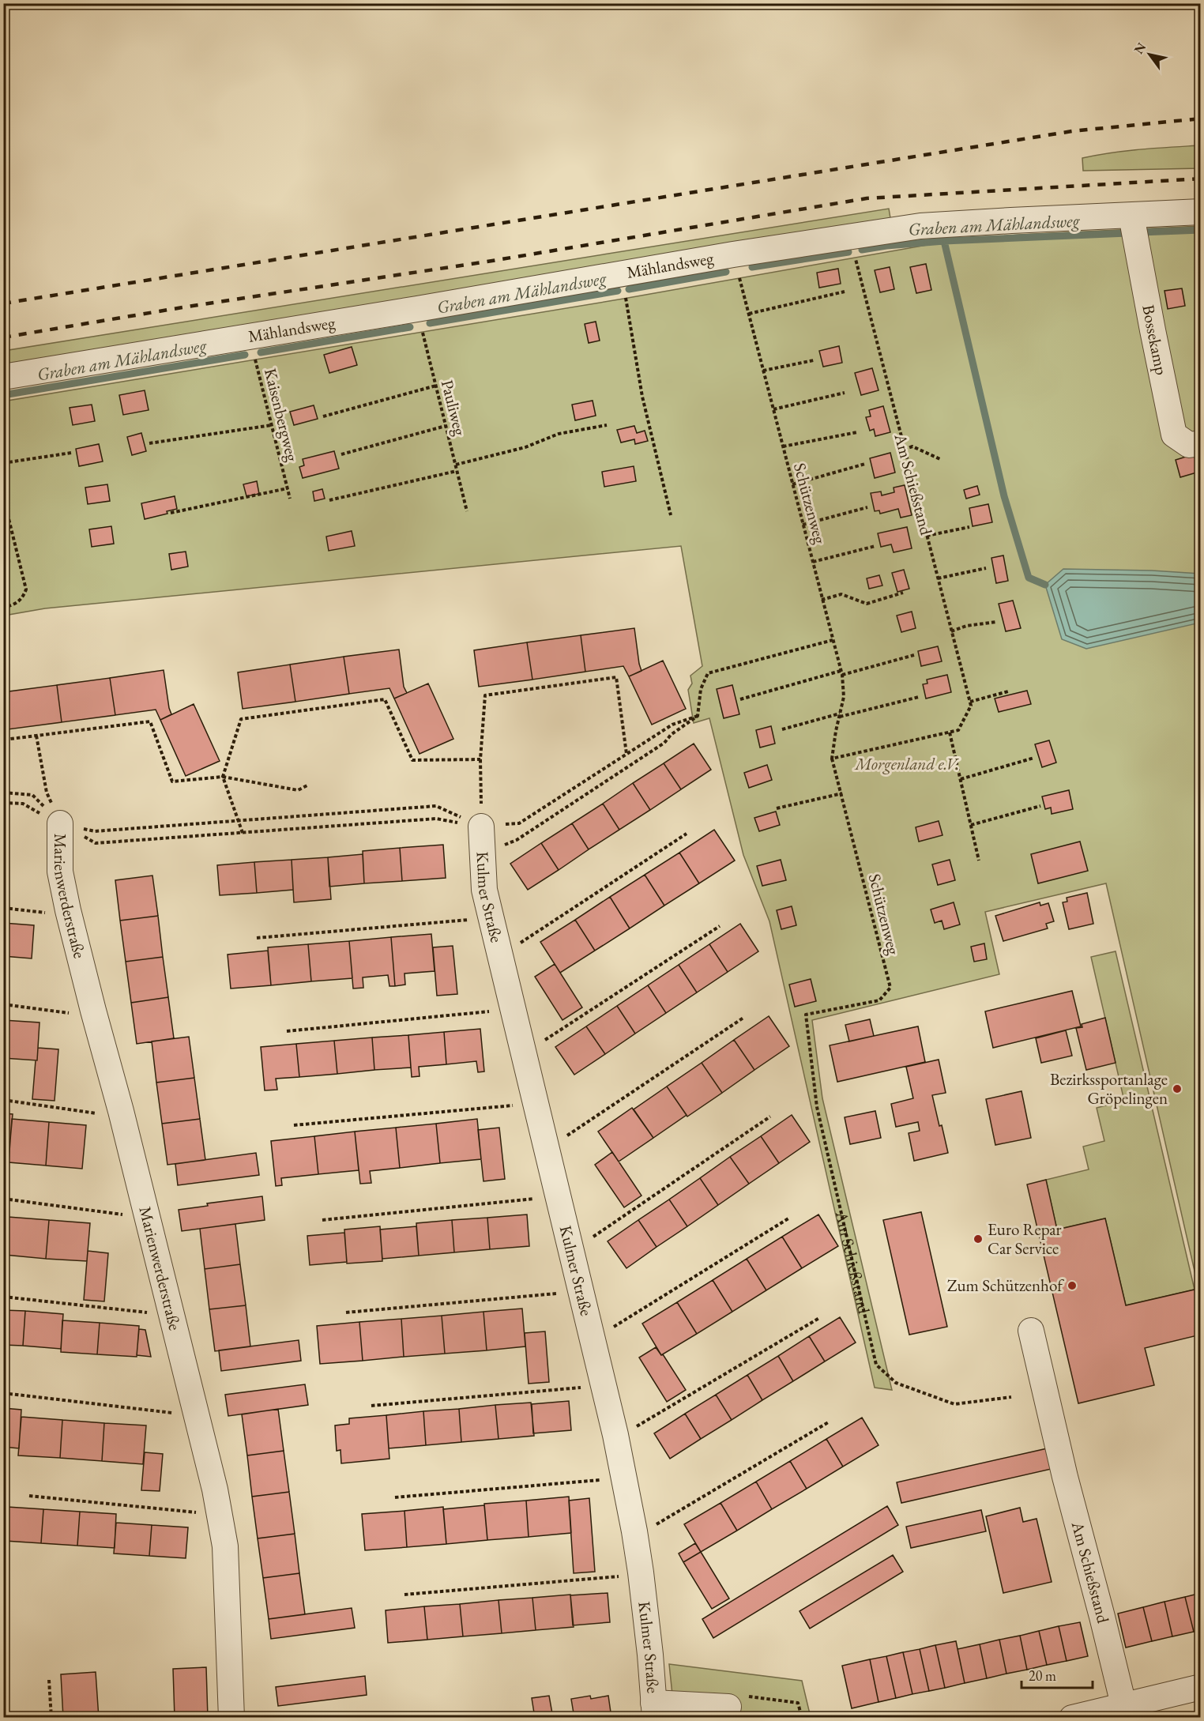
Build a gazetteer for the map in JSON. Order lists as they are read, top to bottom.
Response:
{
  "streets": {
    "street": [
      "Mählandsweg",
      "Bossekamp",
      "Am Schießstand",
      "Marienwerderstraße",
      "Kulmer Straße"
    ],
    "path": ["Pauliweg", "Kaisenbergweg", "Schützenweg"]
  },
  "crossings": [
    ["Mählandsweg", "Bossekamp"],
    ["Mählandsweg", "Pauliweg"],
    ["Mählandsweg", "Kaisenbergweg"],
    ["Mählandsweg", "Am Schießstand"],
    ["Mählandsweg", "Schützenweg"],
    ["Am Schießstand", "Schützenweg"]
  ],
  "water": ["Graben am Mählandsweg"],
  "parks": ["Morgenland e.V."],
  "places": ["Bezirkssportanlage Gröpelingen", "Euro Repar Car Service", "Zum Schützenhof"],
  "scale_bar": "20 m",
  "north": "top left"
}
